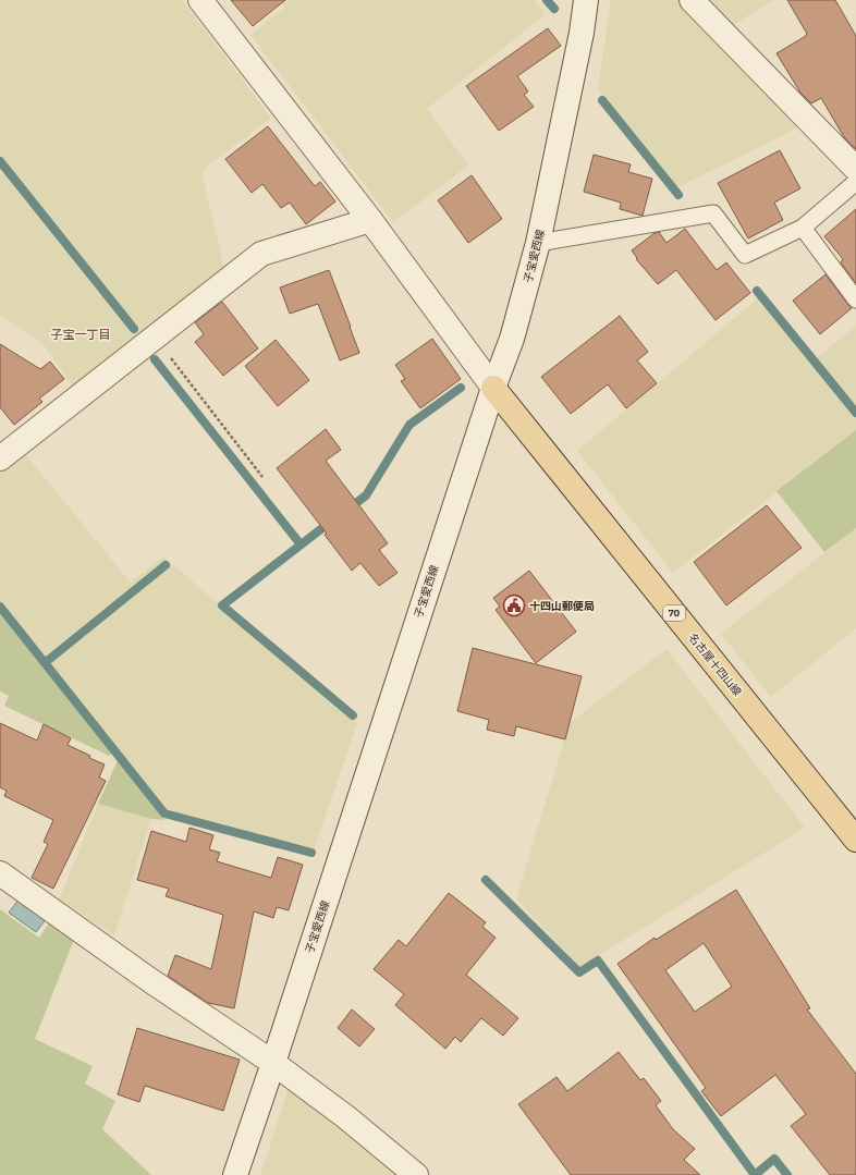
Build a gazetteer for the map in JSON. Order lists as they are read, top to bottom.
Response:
{
  "streets": {
    "main road": ["70", "名古屋十四山線"],
    "street": ["子宝愛西線"]
  },
  "crossings": [
    ["子宝愛西線", "名古屋十四山線"]
  ],
  "districts": ["子宝一丁目"],
  "places": {
    "public building": ["十四山郵便局"]
  }
}
